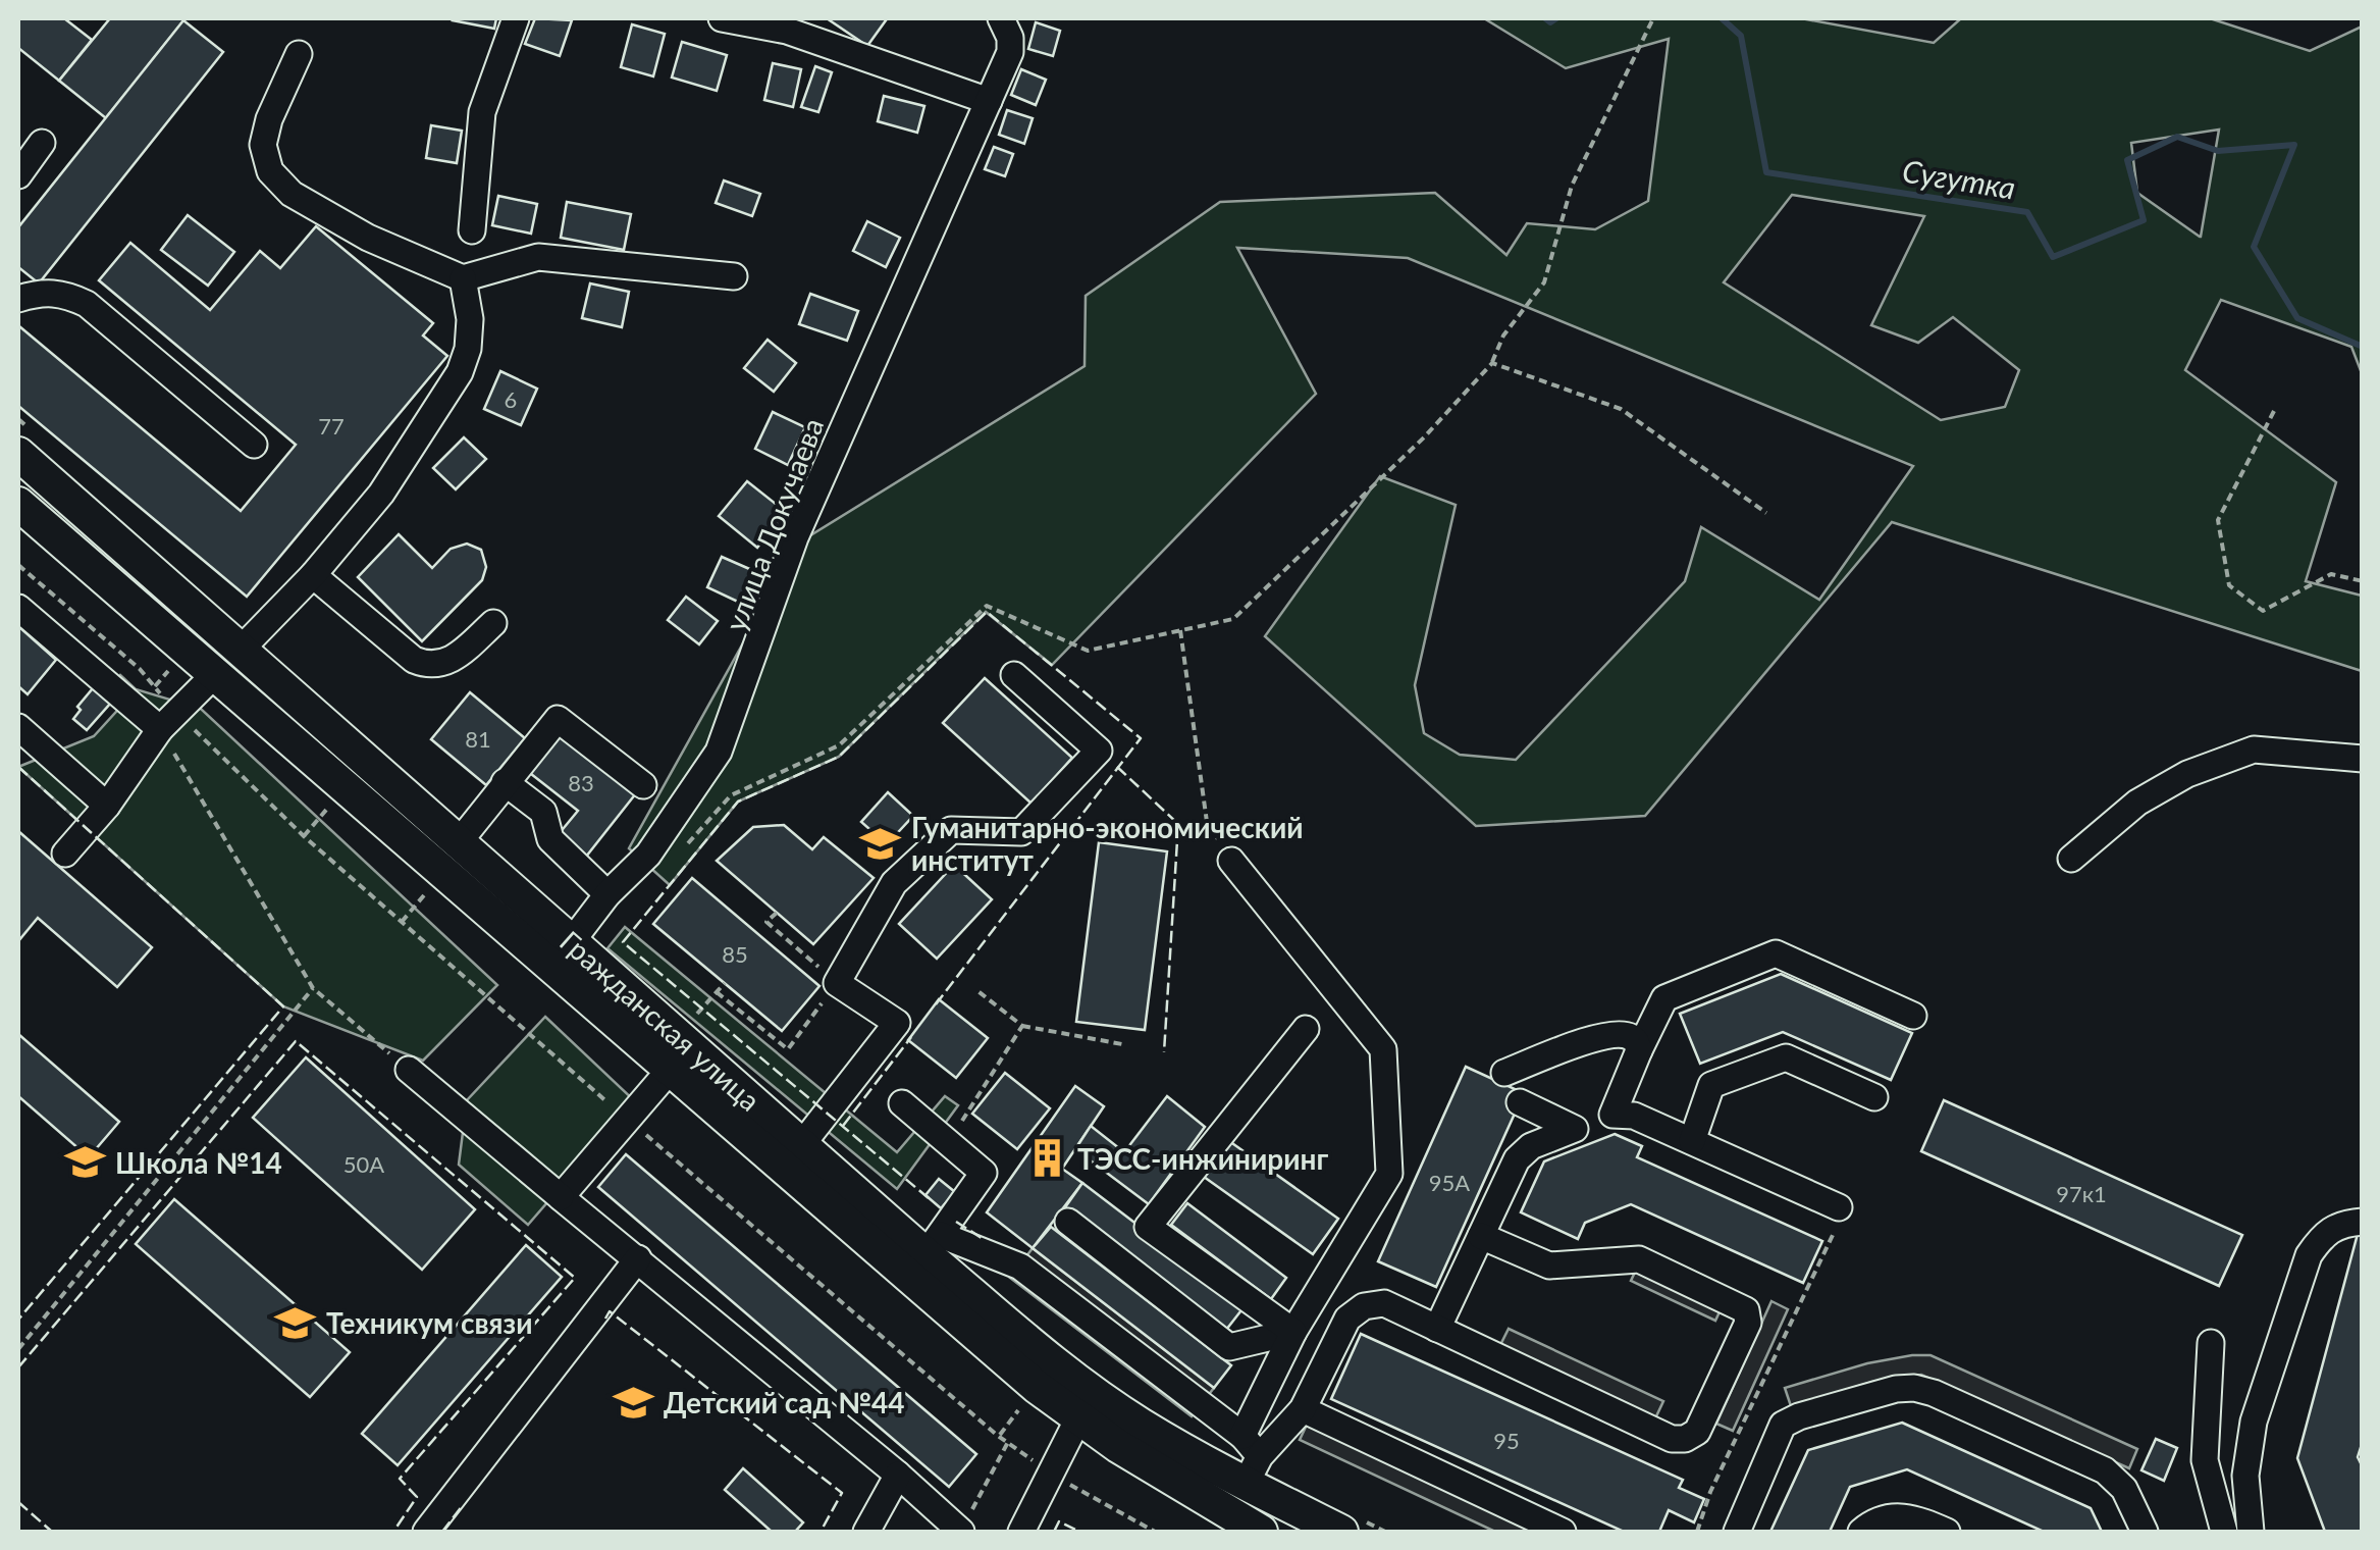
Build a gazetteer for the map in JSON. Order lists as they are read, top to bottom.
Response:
{
  "streets": {
    "main road": ["Гражданская улица"],
    "street": ["улица Докучаева"]
  },
  "crossings": [
    ["улица Докучаева", "Гражданская улица"]
  ],
  "water": ["Сугутка"],
  "places": {
    "school or university": [
      "Гуманитарно-экономический институт",
      "Школа №14",
      "Техникум связи",
      "Детский сад №44"
    ],
    "building": ["ТЭСС-инжиниринг"]
  },
  "house_numbers": [
    "6",
    "77",
    "81",
    "83",
    "85",
    "50А",
    "95А",
    "97к1",
    "95"
  ]
}
